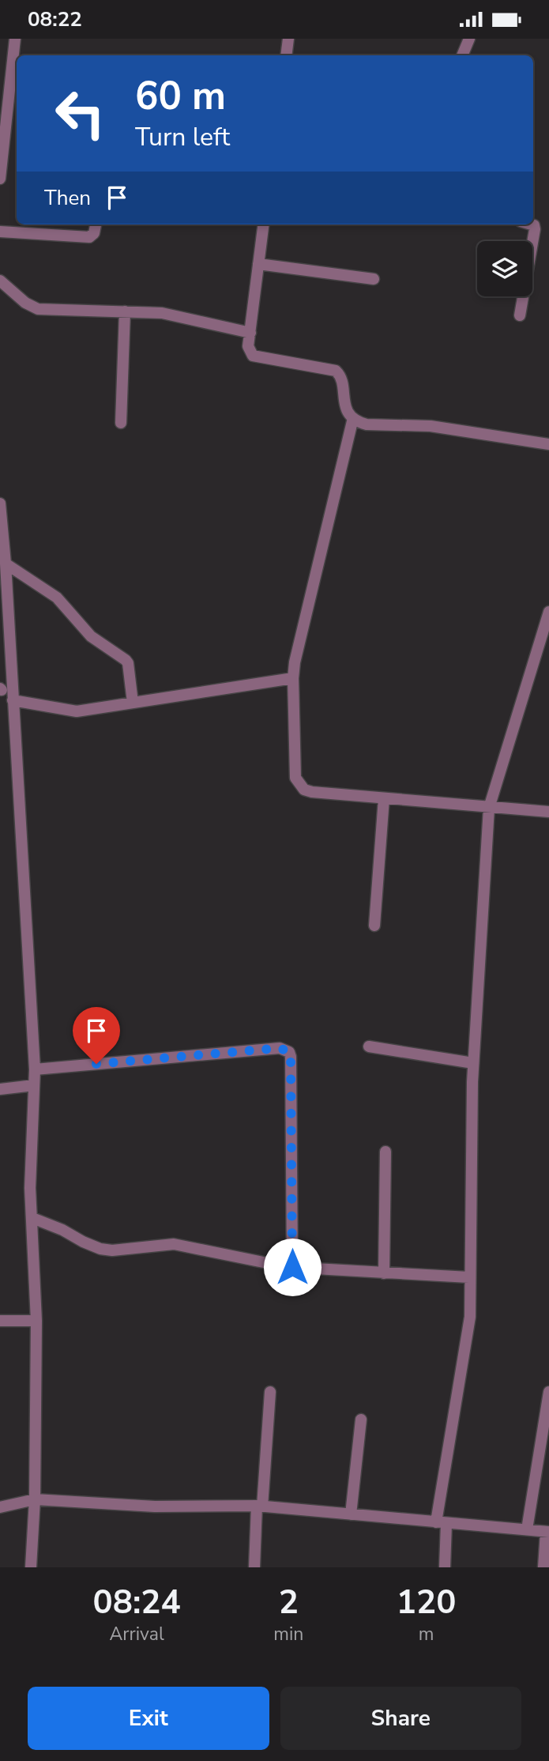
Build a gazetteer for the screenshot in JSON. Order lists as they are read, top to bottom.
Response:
{
  "page": {
    "status": "08:22",
    "turn": ["60 m", "Turn left"],
    "then": "Then",
    "eta": [
      "08:24",
      "Arrival",
      "2",
      "min",
      "120",
      "m"
    ],
    "buttons": ["Exit", "Share"]
  }
}
